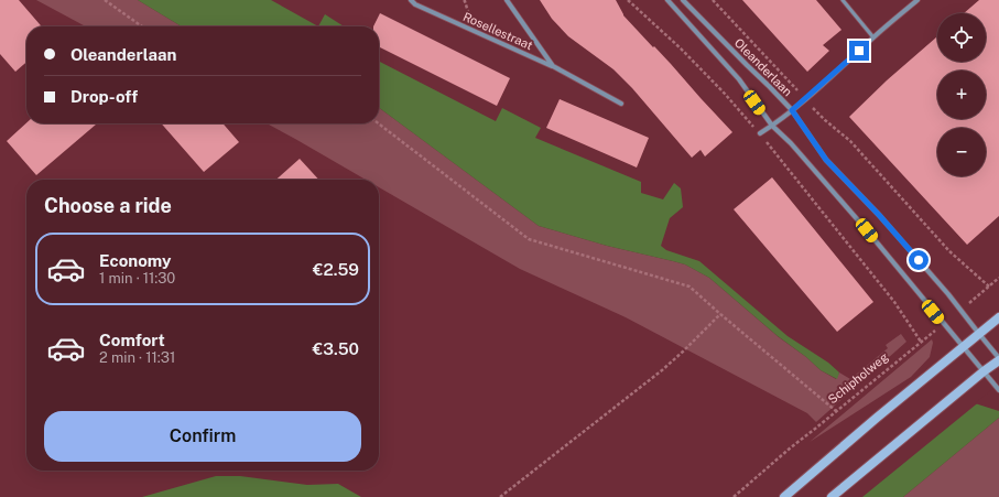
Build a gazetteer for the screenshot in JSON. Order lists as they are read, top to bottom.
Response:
{
  "streets": {
    "street": ["Rosellestraat", "Oleanderlaan"],
    "path": ["Schipholweg"]
  },
  "crossings": [
    ["Oleanderlaan", "Schipholweg"]
  ],
  "page": {
    "map_buttons": ["+", "−"],
    "banner": ["Oleanderlaan", "Drop-off"],
    "heading": "Choose a ride",
    "list": [
      {
        "name": "Economy",
        "note": "1 min · 11:30",
        "value": "€2.59"
      },
      {
        "name": "Comfort",
        "note": "2 min · 11:31",
        "value": "€3.50"
      }
    ],
    "buttons": "Confirm"
  }
}
